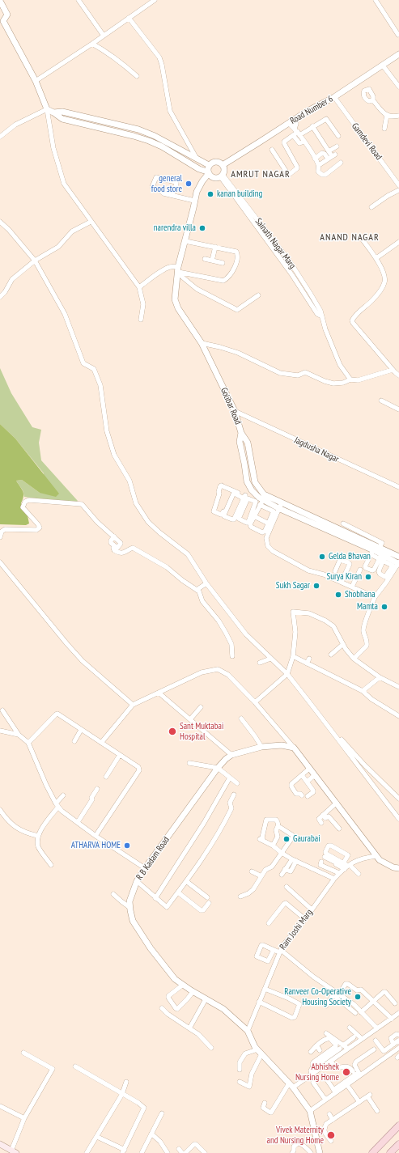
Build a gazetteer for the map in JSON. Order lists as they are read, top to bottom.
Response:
{
  "streets": {
    "street": [
      "Road Number 6",
      "Gamdevi Road",
      "Sainath Nagar Marg",
      "Golibar Road",
      "Jagdusha Nagar",
      "R B Kadam Road",
      "Ram Joshi Marg"
    ]
  },
  "crossings": [
    ["Road Number 6", "Gamdevi Road"],
    ["Road Number 6", "Sainath Nagar Marg"],
    ["Road Number 6", "Golibar Road"],
    ["Sainath Nagar Marg", "Golibar Road"],
    ["Golibar Road", "Jagdusha Nagar"],
    ["R B Kadam Road", "Ram Joshi Marg"]
  ],
  "districts": ["AMRUT NAGAR", "ANAND NAGAR"],
  "places": [
    "general food store",
    "kanan building",
    "narendra villa",
    "Gelda Bhavan",
    "Surya Kiran",
    "Sukh Sagar",
    "Shobhana",
    "Mamta",
    "Sant Muktabai Hospital",
    "Gaurabai",
    "ATHARVA HOME",
    "Ranveer Co-Operative Housing Society",
    "Abhishek Nursing Home",
    "Vivek Maternity and Nursing Home"
  ]
}
